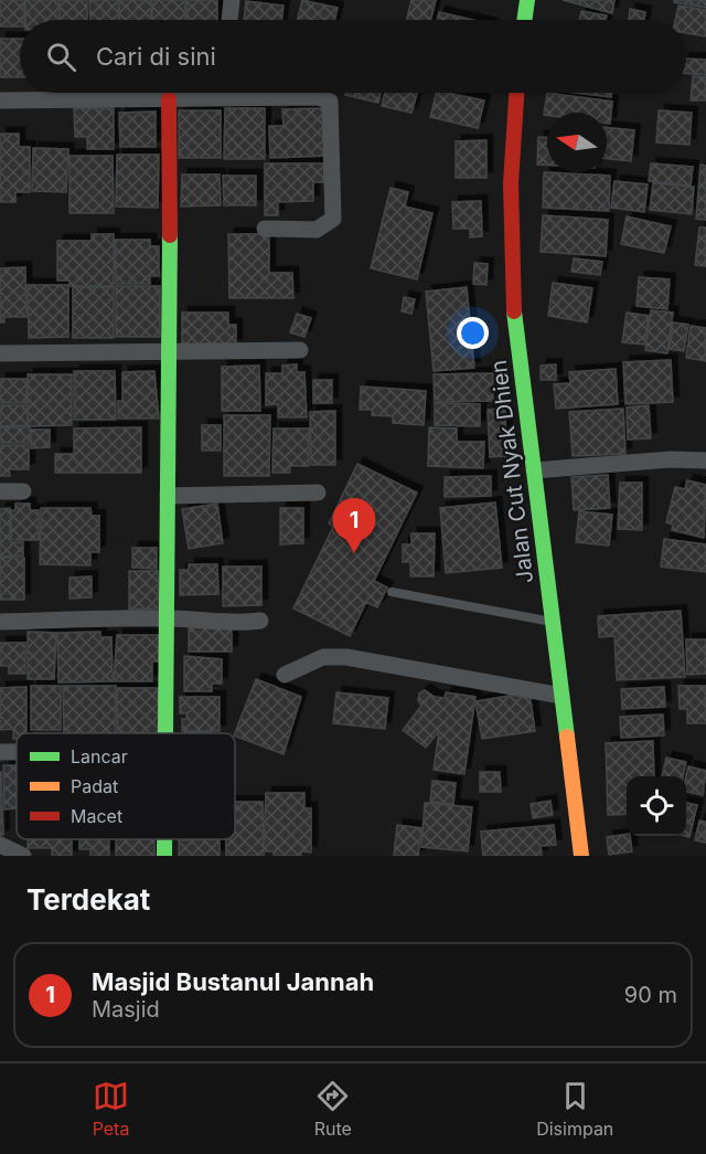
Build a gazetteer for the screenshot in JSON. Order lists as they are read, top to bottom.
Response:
{
  "streets": {
    "main road": ["Jalan Cut Nyak Dhien"]
  },
  "legend": ["Lancar", "Padat", "Macet"],
  "north": "left",
  "page": {
    "search": "Cari di sini",
    "pins": "1",
    "heading": "Terdekat",
    "list": [
      {
        "mark": "1",
        "name": "Masjid Bustanul Jannah",
        "note": "Masjid",
        "value": "90 m"
      }
    ],
    "nav": ["Peta", "Rute", "Disimpan"]
  }
}
